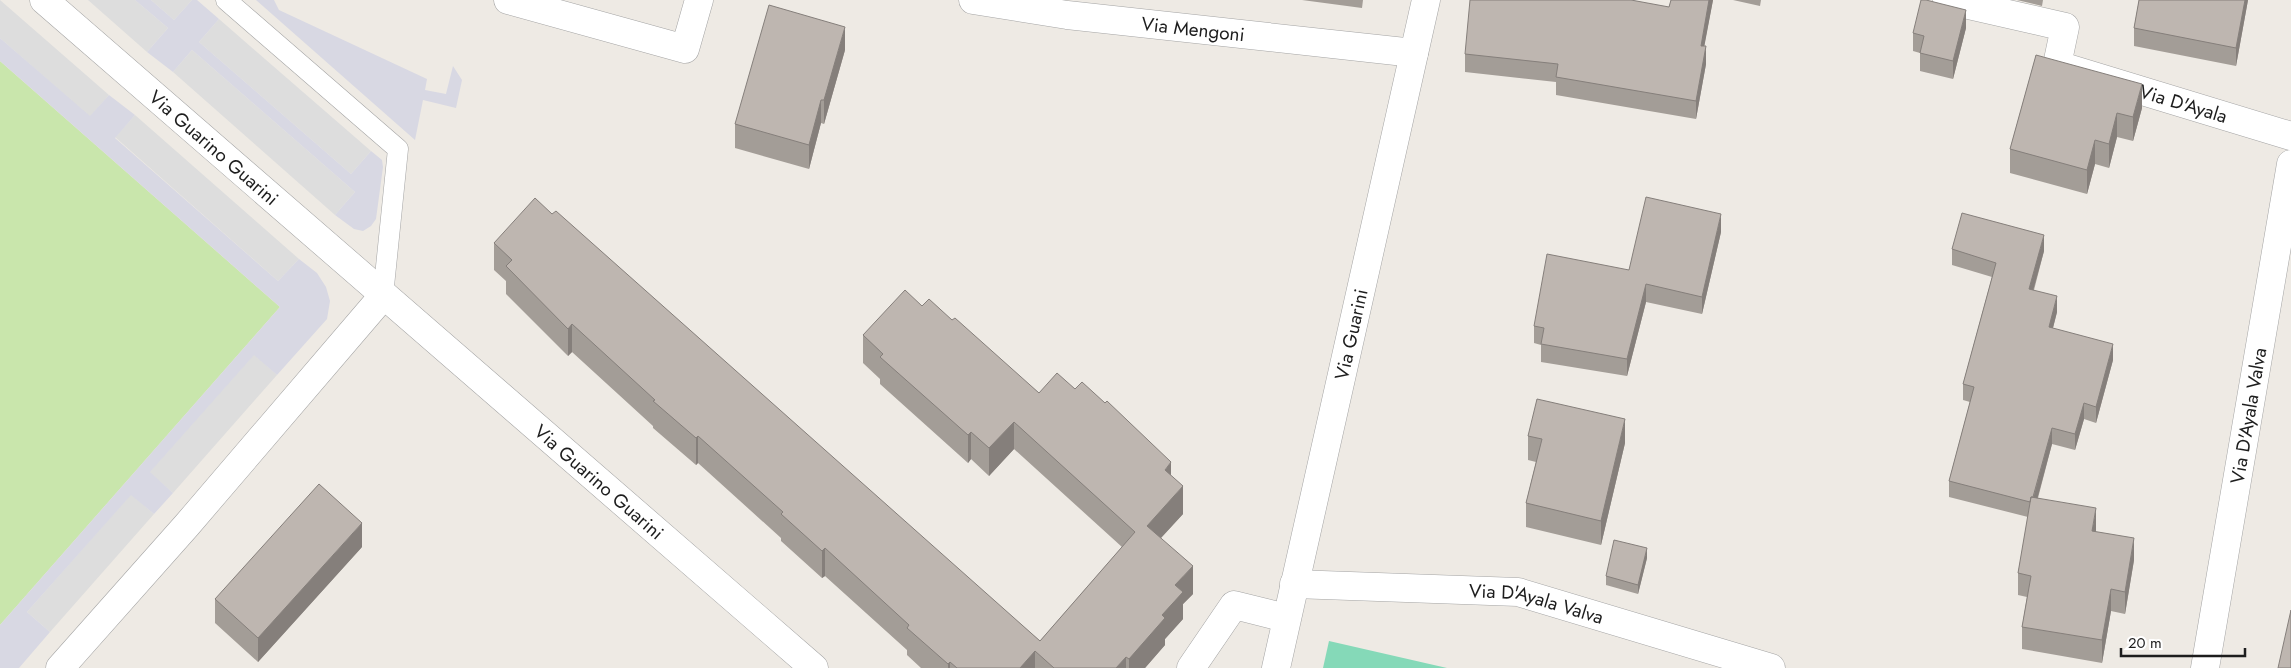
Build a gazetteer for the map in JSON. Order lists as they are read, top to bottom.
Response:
{
  "streets": {
    "street": [
      "Via Mengoni",
      "Via D'Ayala",
      "Via Guarino Guarini",
      "Via Guarini",
      "Via D'Ayala Valva"
    ]
  },
  "crossings": [
    ["Via Mengoni", "Via Guarini"],
    ["Via Guarini", "Via D'Ayala Valva"]
  ],
  "scale_bar": "20 m"
}
